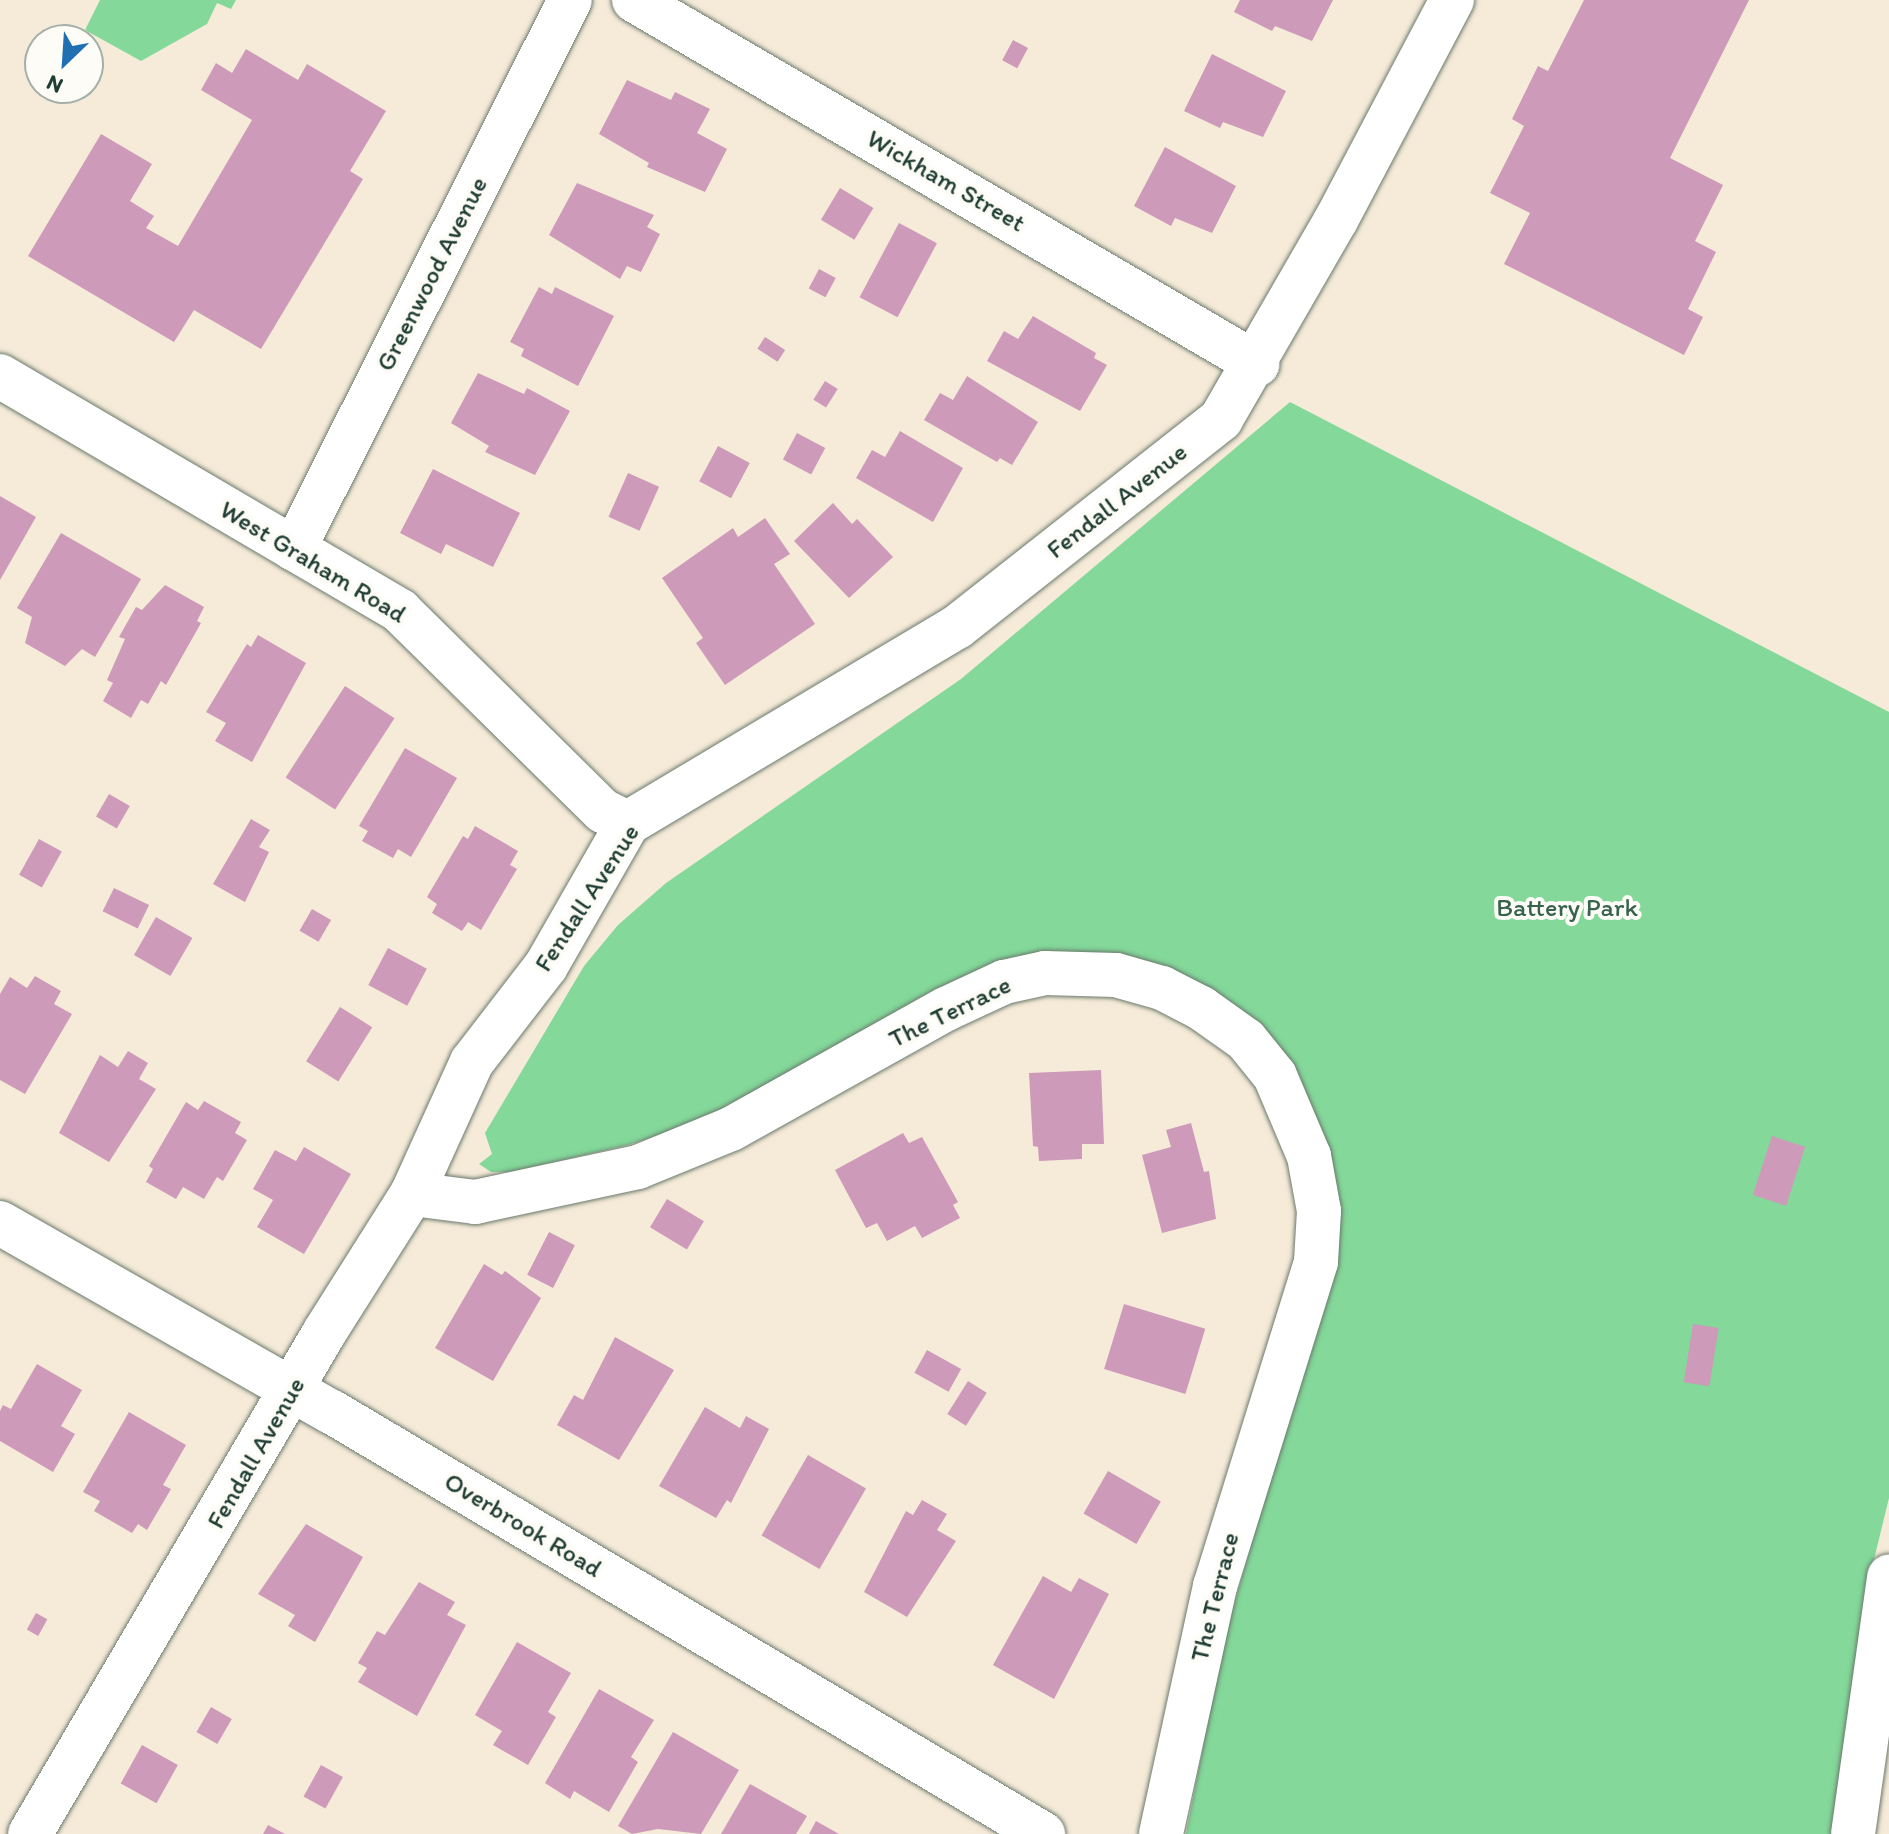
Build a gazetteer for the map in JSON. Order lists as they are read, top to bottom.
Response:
{
  "streets": {
    "street": [
      "Wickham Street",
      "Greenwood Avenue",
      "Fendall Avenue",
      "West Graham Road",
      "The Terrace",
      "Overbrook Road"
    ]
  },
  "crossings": [
    ["Wickham Street", "Fendall Avenue"],
    ["Greenwood Avenue", "West Graham Road"],
    ["Fendall Avenue", "West Graham Road"],
    ["Fendall Avenue", "The Terrace"],
    ["Fendall Avenue", "Overbrook Road"]
  ],
  "parks": ["Battery Park"],
  "north": "bottom left"
}
